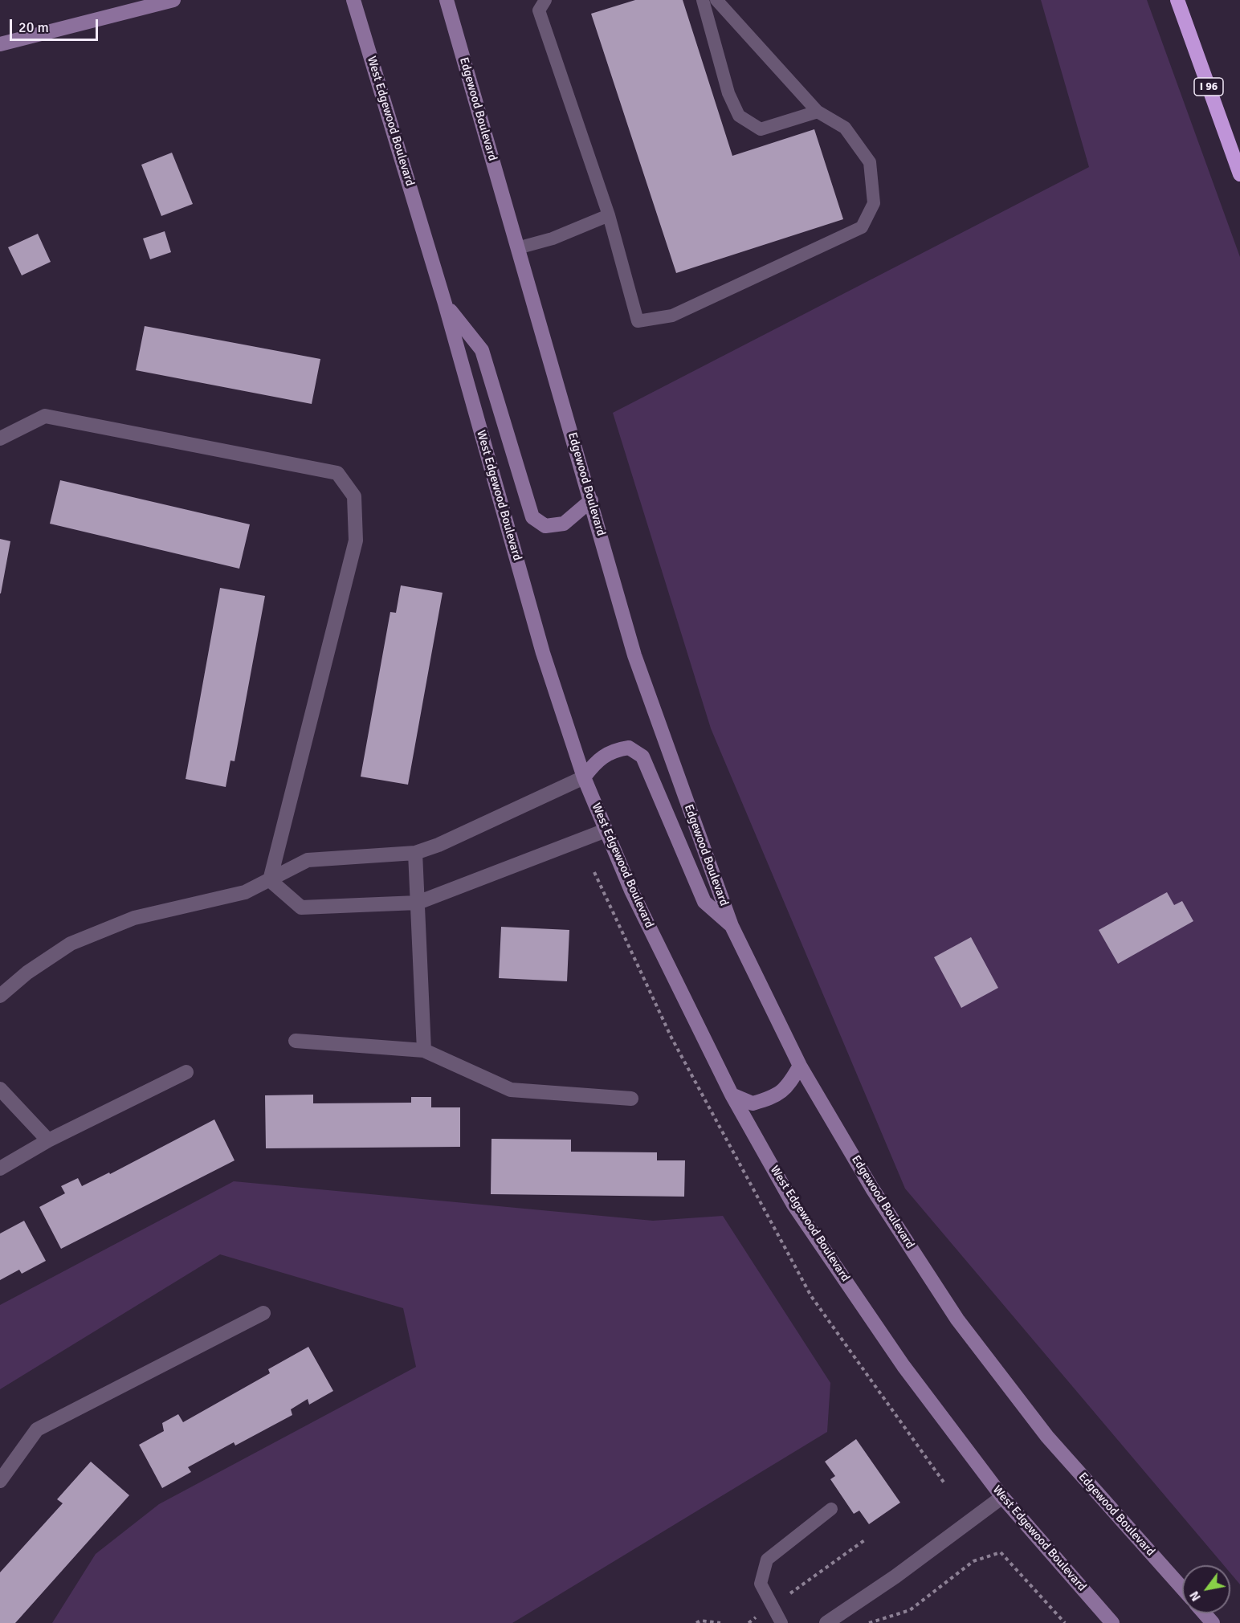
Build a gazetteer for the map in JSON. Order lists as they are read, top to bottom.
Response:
{
  "streets": {
    "highway": ["I 96"],
    "street": ["Edgewood Boulevard", "West Edgewood Boulevard"]
  },
  "scale_bar": "20 m",
  "north": "bottom left"
}
